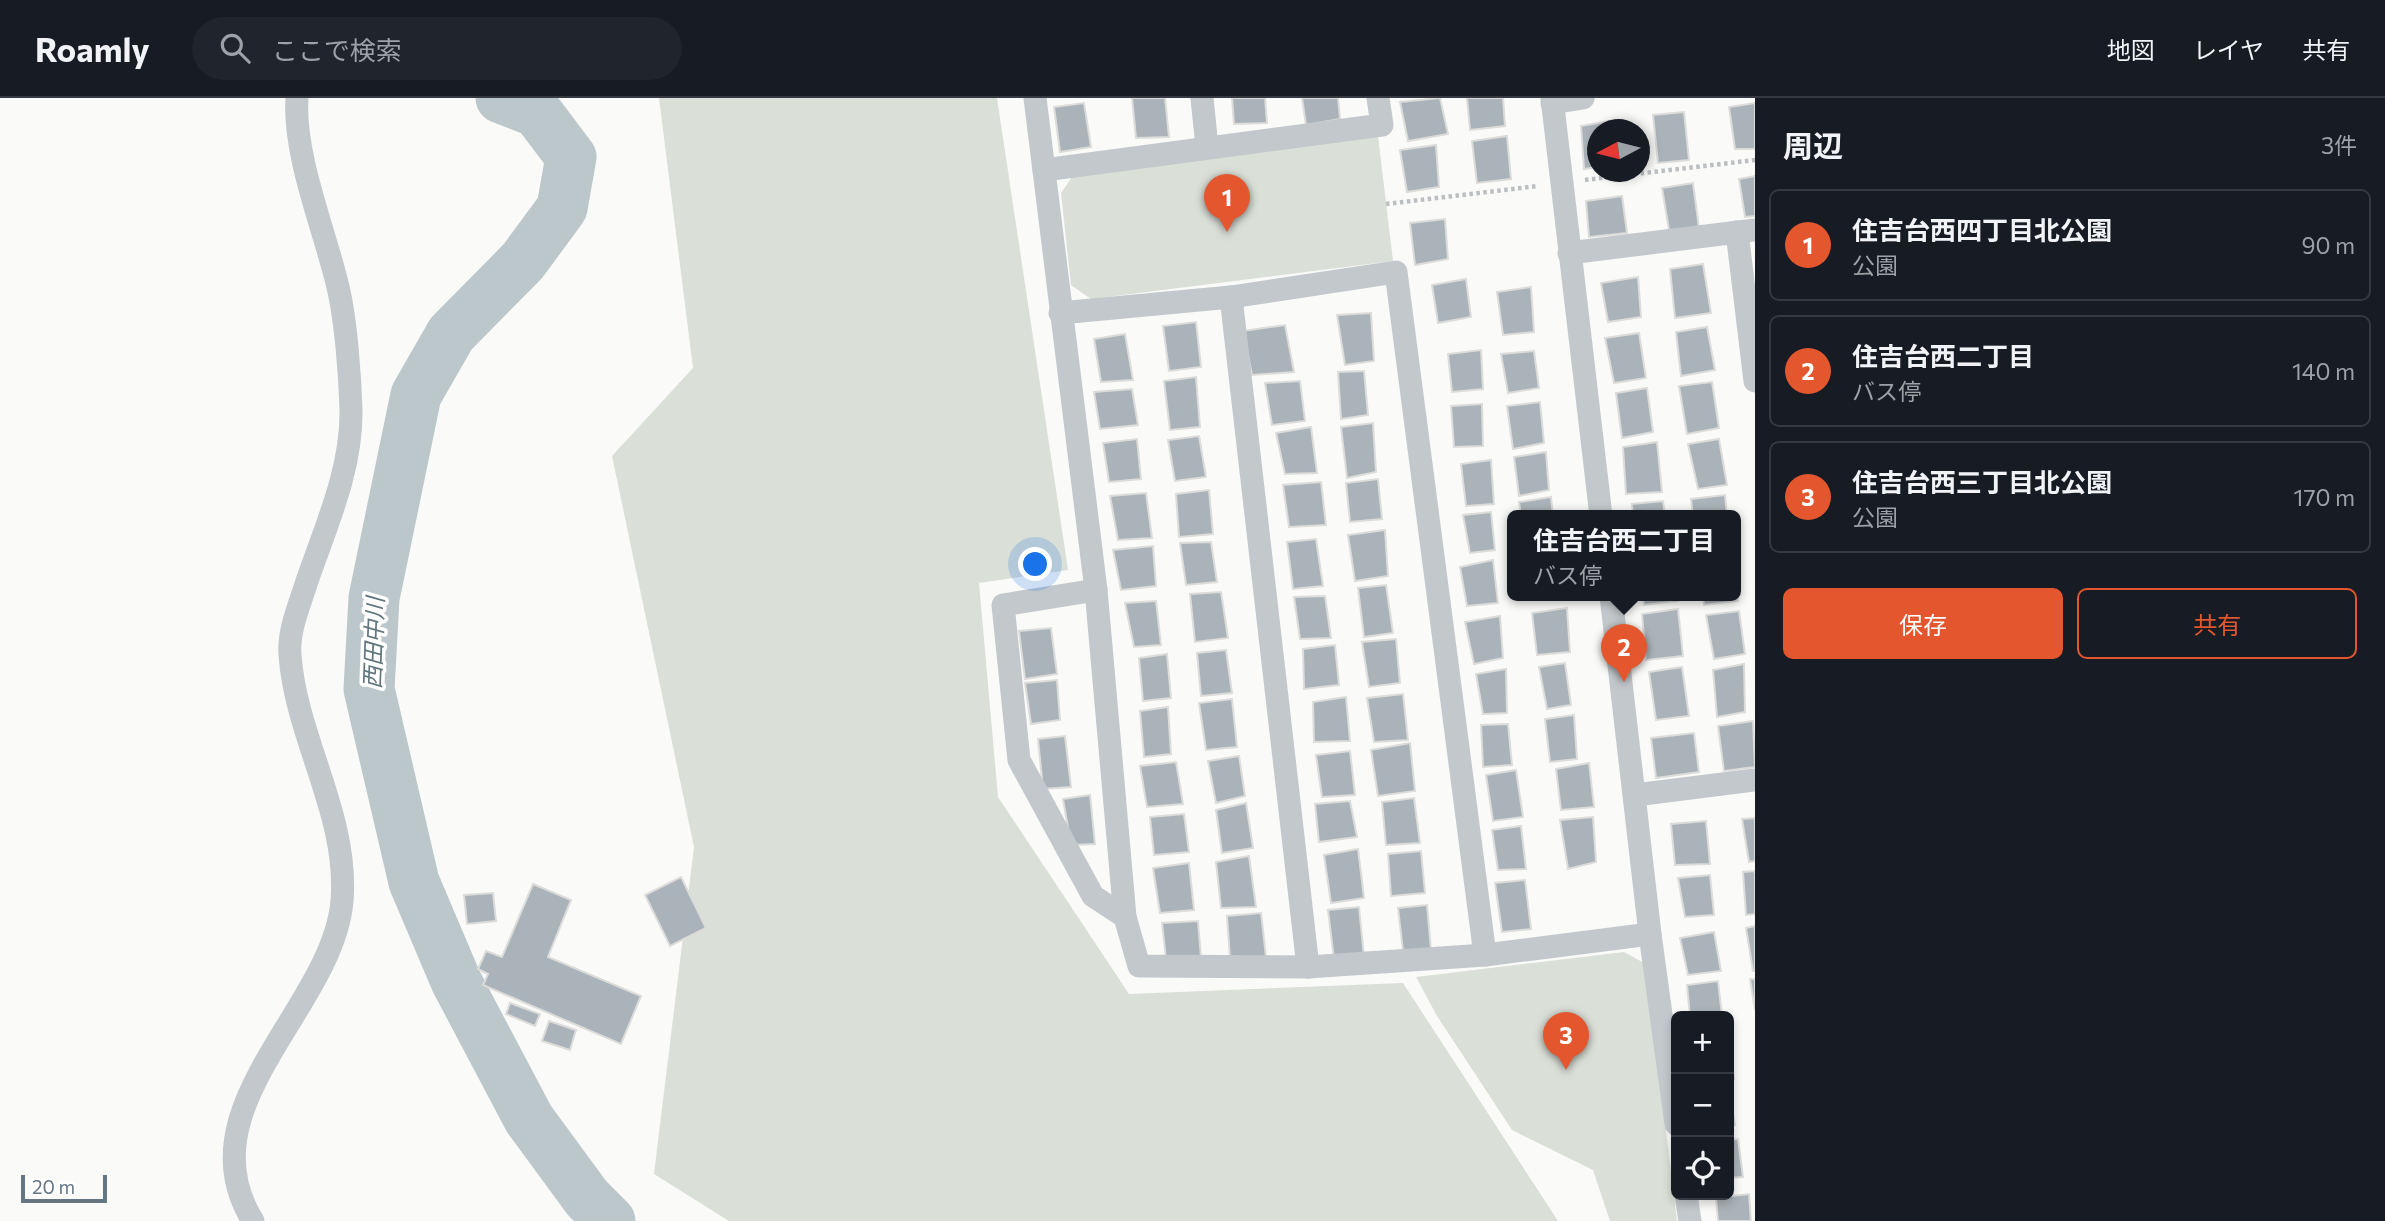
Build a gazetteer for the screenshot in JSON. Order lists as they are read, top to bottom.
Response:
{
  "water": ["西田中川"],
  "scale_bar": "20 m",
  "north": "left",
  "page": {
    "header": "Roamly",
    "search": "ここで検索",
    "nav": ["地図", "レイヤ", "共有"],
    "heading": ["周辺", "3件"],
    "pins": ["1", "2", "3"],
    "list": [
      {
        "mark": "1",
        "name": "住吉台西四丁目北公園",
        "note": "公園",
        "value": "90 m"
      },
      {
        "mark": "2",
        "name": "住吉台西二丁目",
        "note": "バス停",
        "value": "140 m"
      },
      {
        "mark": "3",
        "name": "住吉台西三丁目北公園",
        "note": "公園",
        "value": "170 m"
      }
    ],
    "popup": ["住吉台西二丁目", "バス停"],
    "buttons": ["保存", "共有"],
    "map_buttons": ["+", "−"],
    "scale": "20 m"
  }
}
